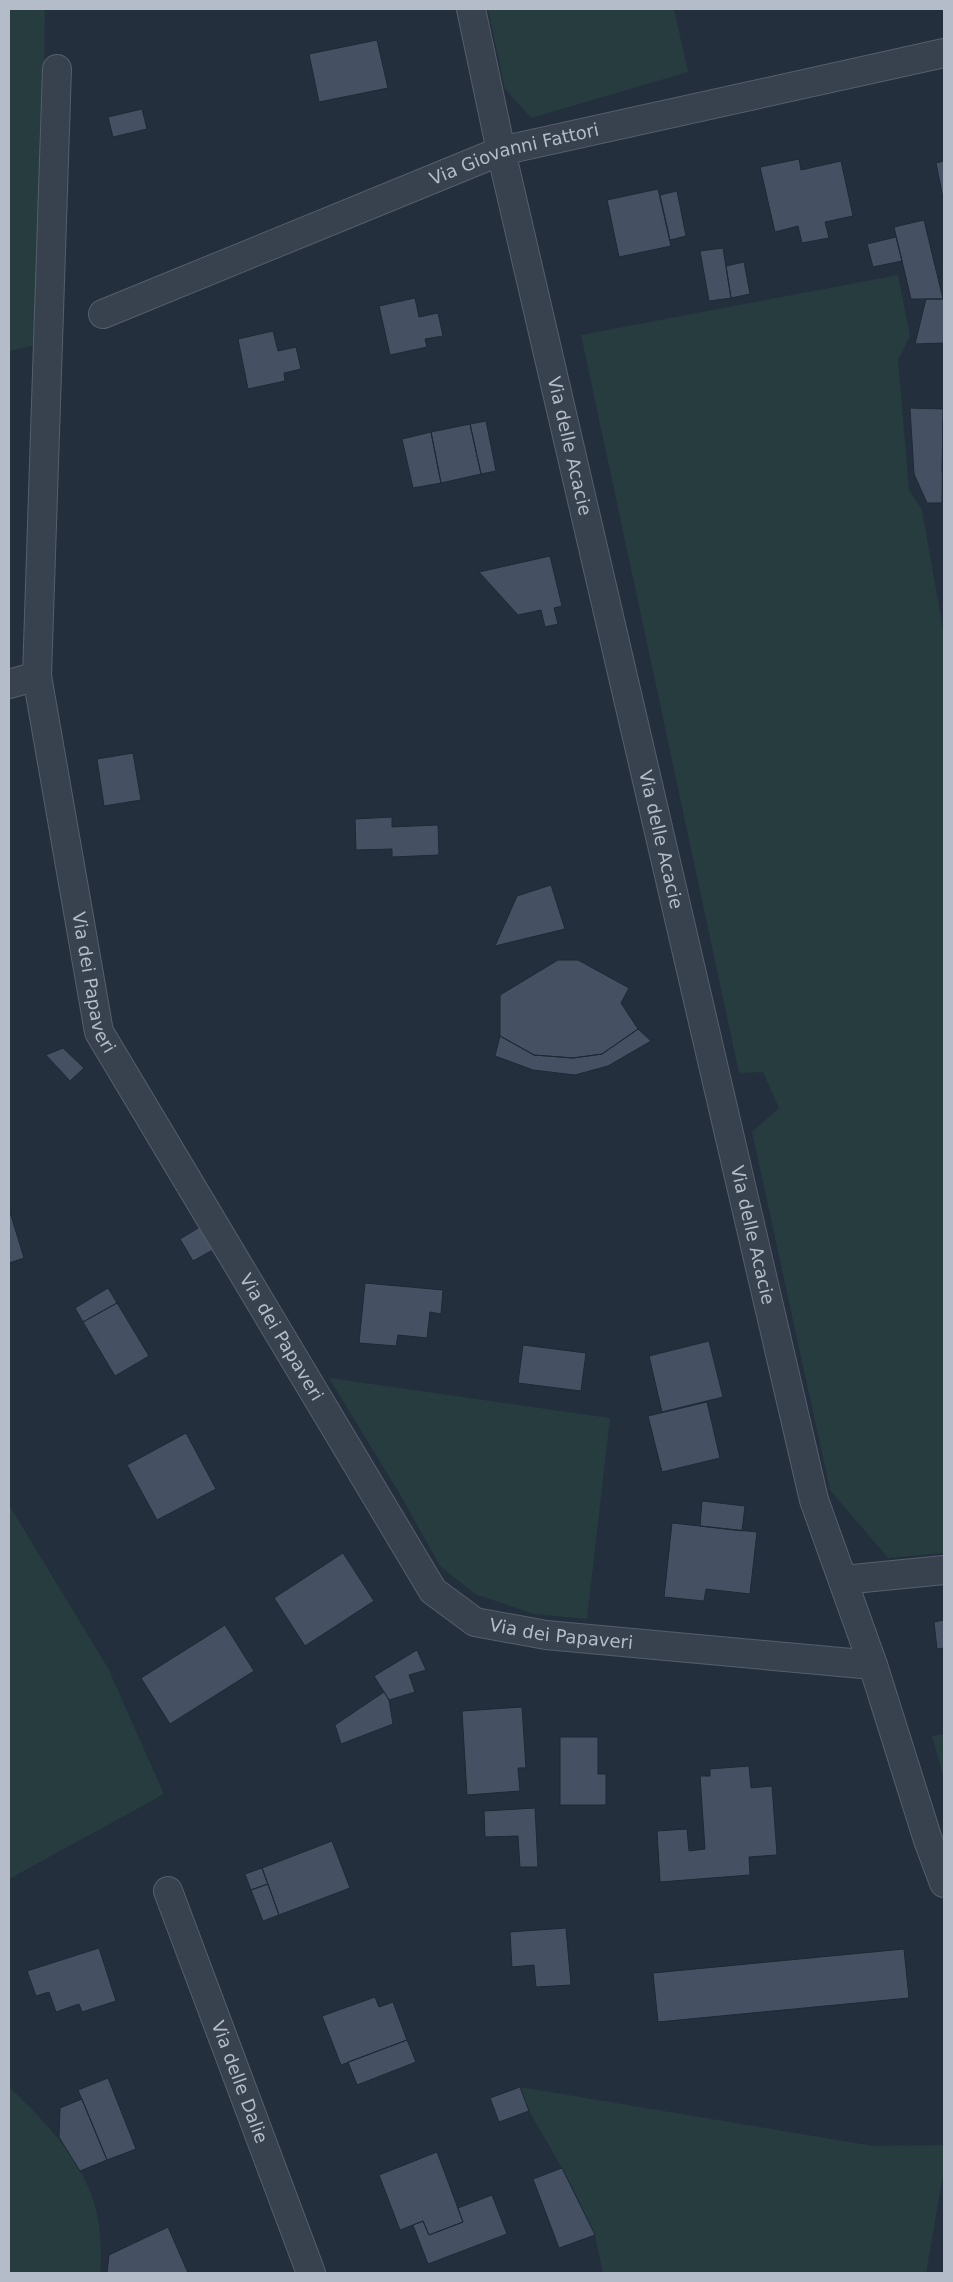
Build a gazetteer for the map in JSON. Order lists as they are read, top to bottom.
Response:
{
  "streets": {
    "street": [
      "Via Giovanni Fattori",
      "Via delle Acacie",
      "Via dei Papaveri",
      "Via delle Dalie"
    ]
  },
  "crossings": [
    ["Via Giovanni Fattori", "Via delle Acacie"],
    ["Via delle Acacie", "Via dei Papaveri"]
  ]
}
